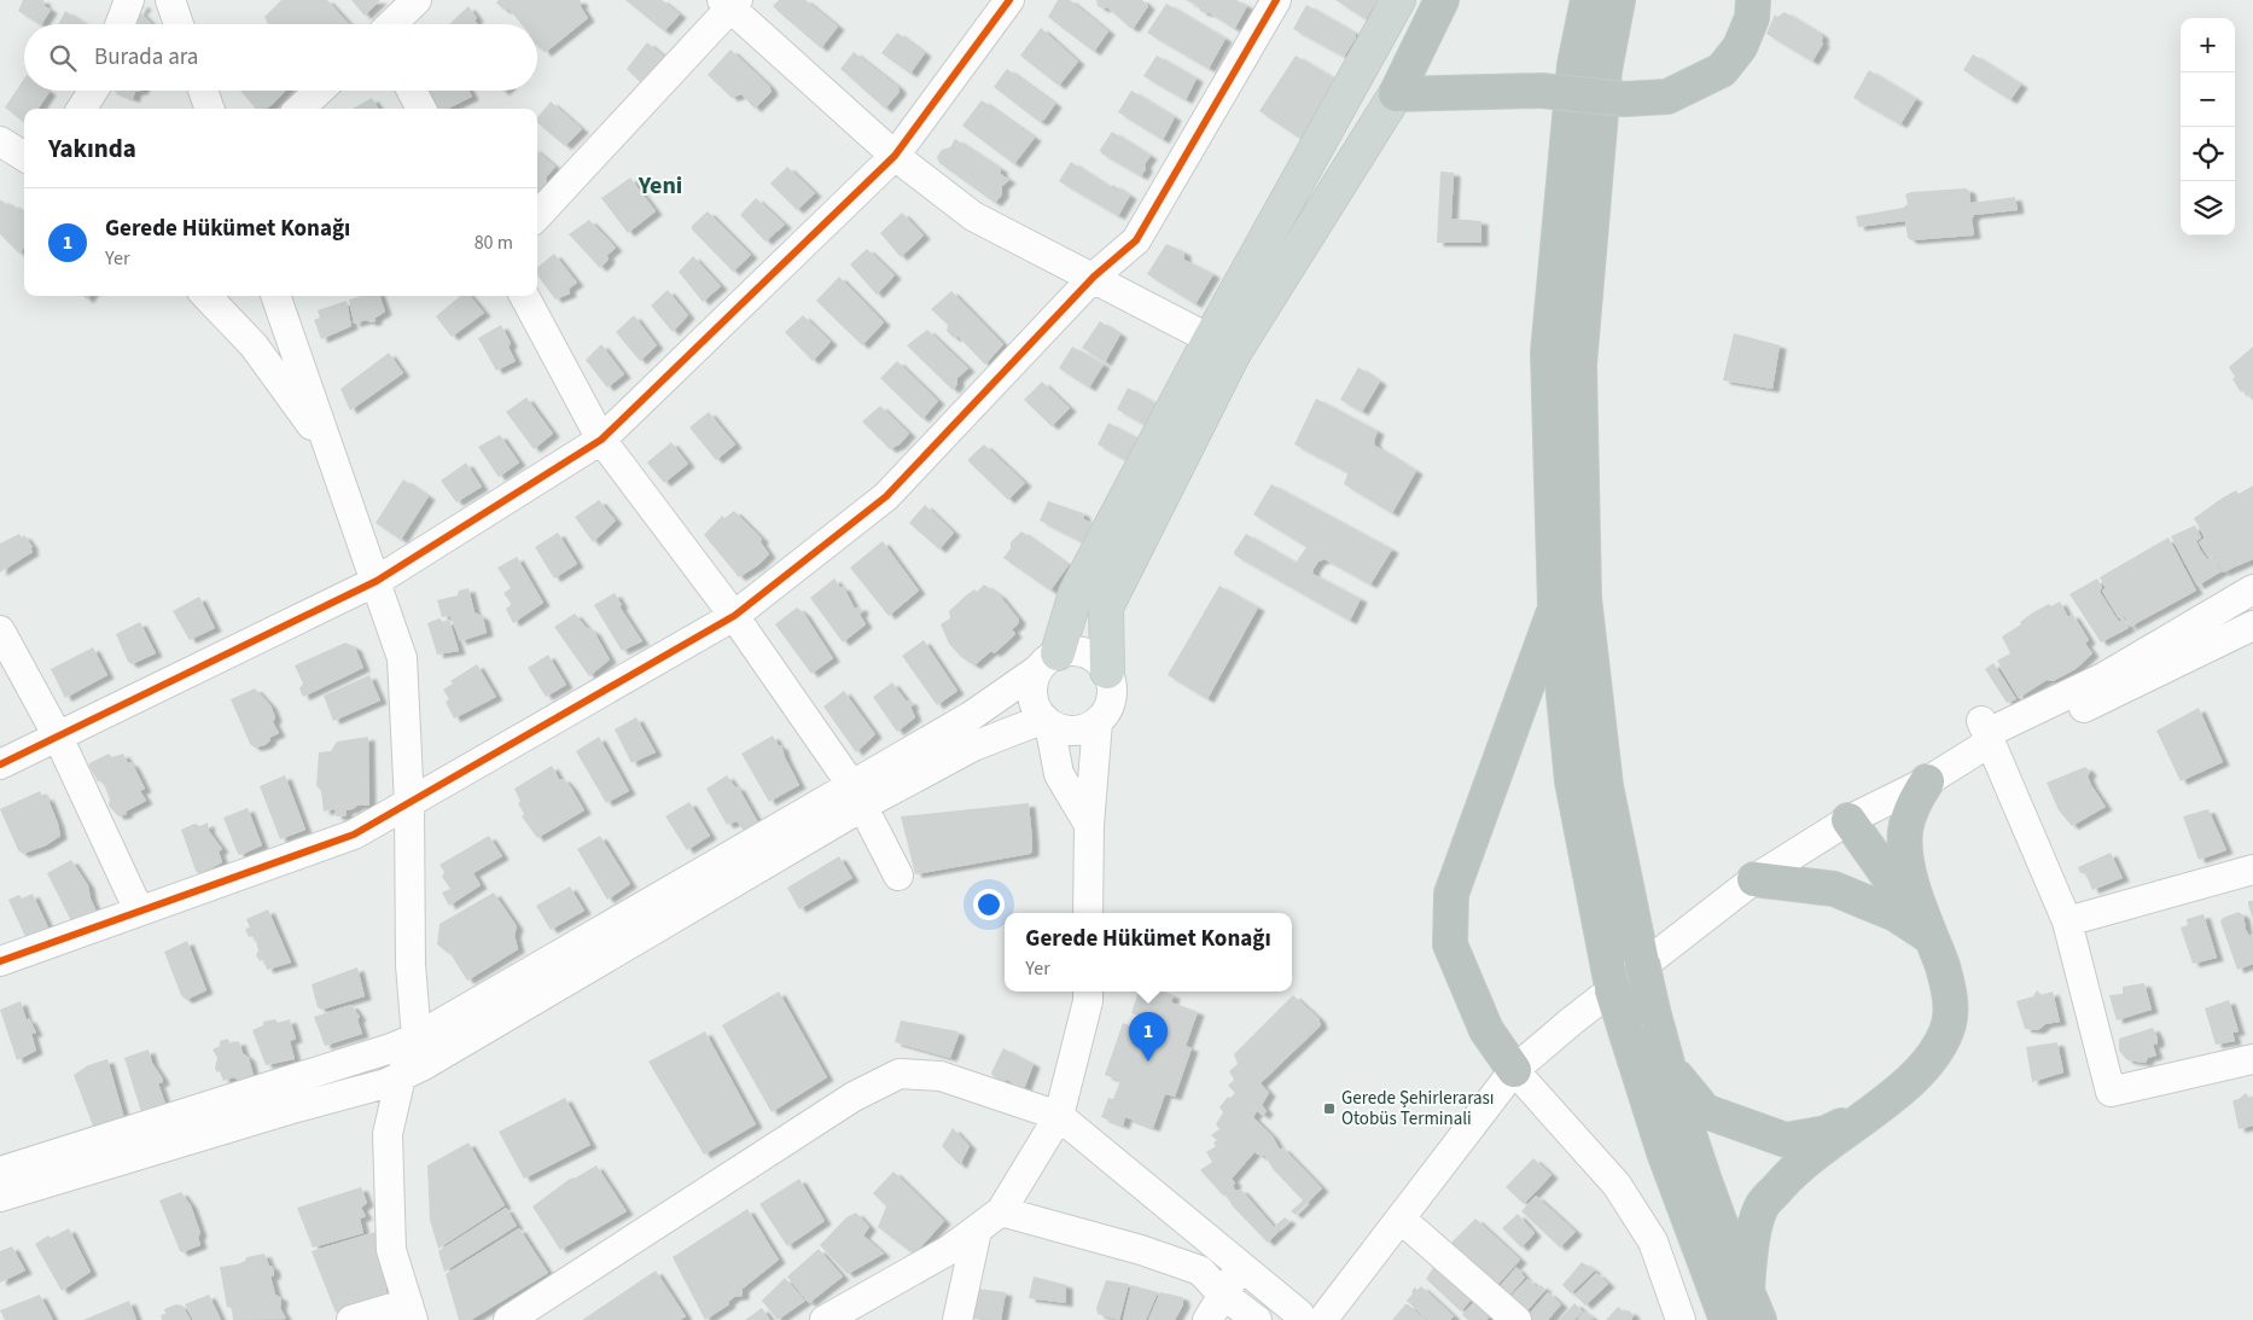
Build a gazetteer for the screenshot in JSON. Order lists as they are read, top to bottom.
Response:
{
  "districts": ["Yeni"],
  "places": {
    "transit": ["Gerede Şehirlerarası Otobüs Terminali"]
  },
  "page": {
    "map_buttons": ["+", "−"],
    "search": "Burada ara",
    "heading": "Yakında",
    "list": [
      {
        "mark": "1",
        "name": "Gerede Hükümet Konağı",
        "note": "Yer",
        "value": "80 m"
      }
    ],
    "popup": ["Gerede Hükümet Konağı", "Yer"],
    "pins": "1"
  }
}
